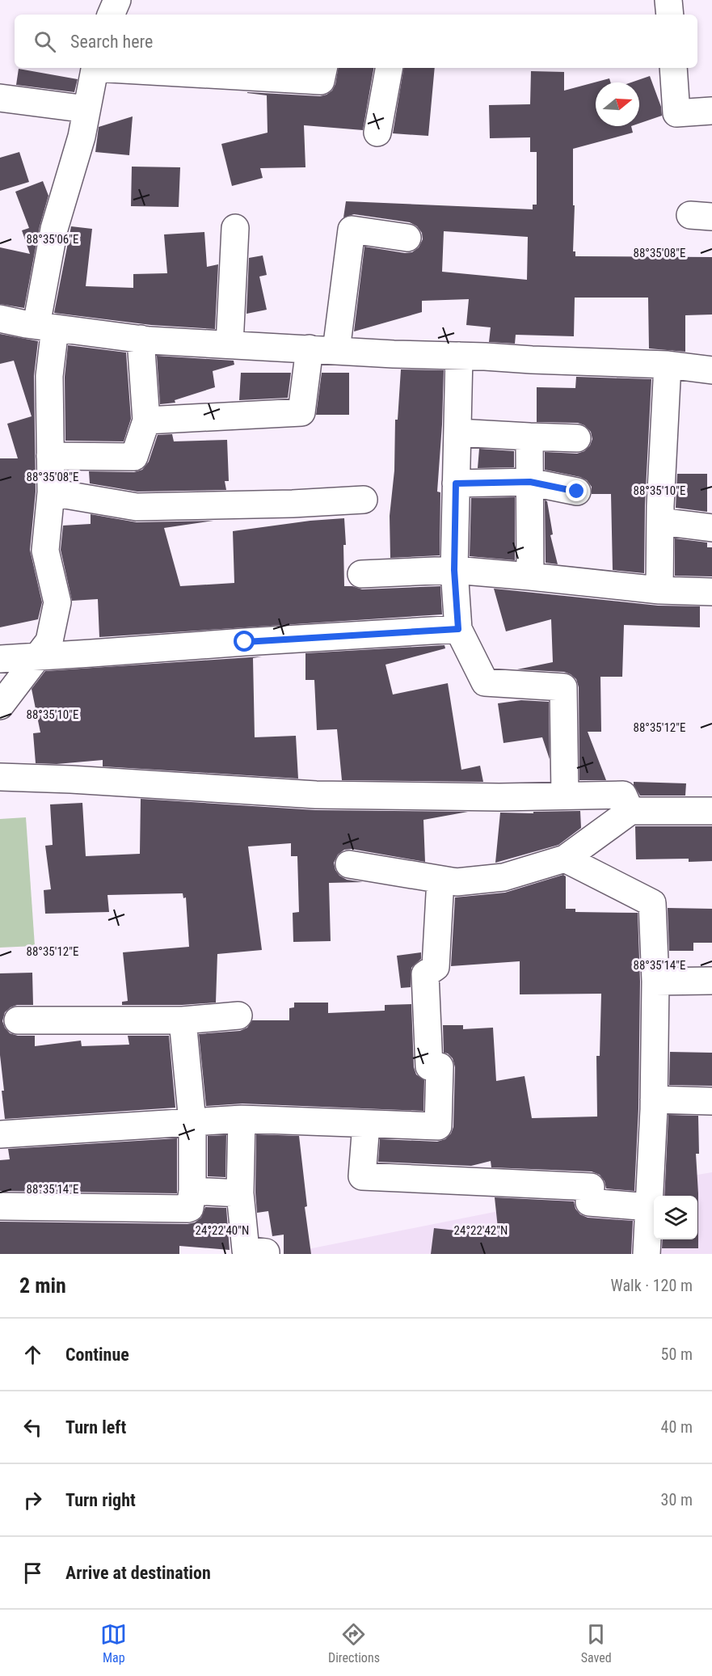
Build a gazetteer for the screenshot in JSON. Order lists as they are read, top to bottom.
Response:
{
  "north": "right",
  "page": {
    "search": "Search here",
    "heading": ["2 min", "Walk · 120 m"],
    "list": [
      ["Continue", "50 m"],
      ["Turn left", "40 m"],
      ["Turn right", "30 m"],
      "Arrive at destination"
    ],
    "nav": ["Map", "Directions", "Saved"]
  },
  "coordinates": [
    "88°35'06\"E",
    "88°35'08\"E",
    "88°35'10\"E",
    "88°35'12\"E",
    "88°35'14\"E",
    "24°22'40\"N",
    "24°22'42\"N"
  ]
}
